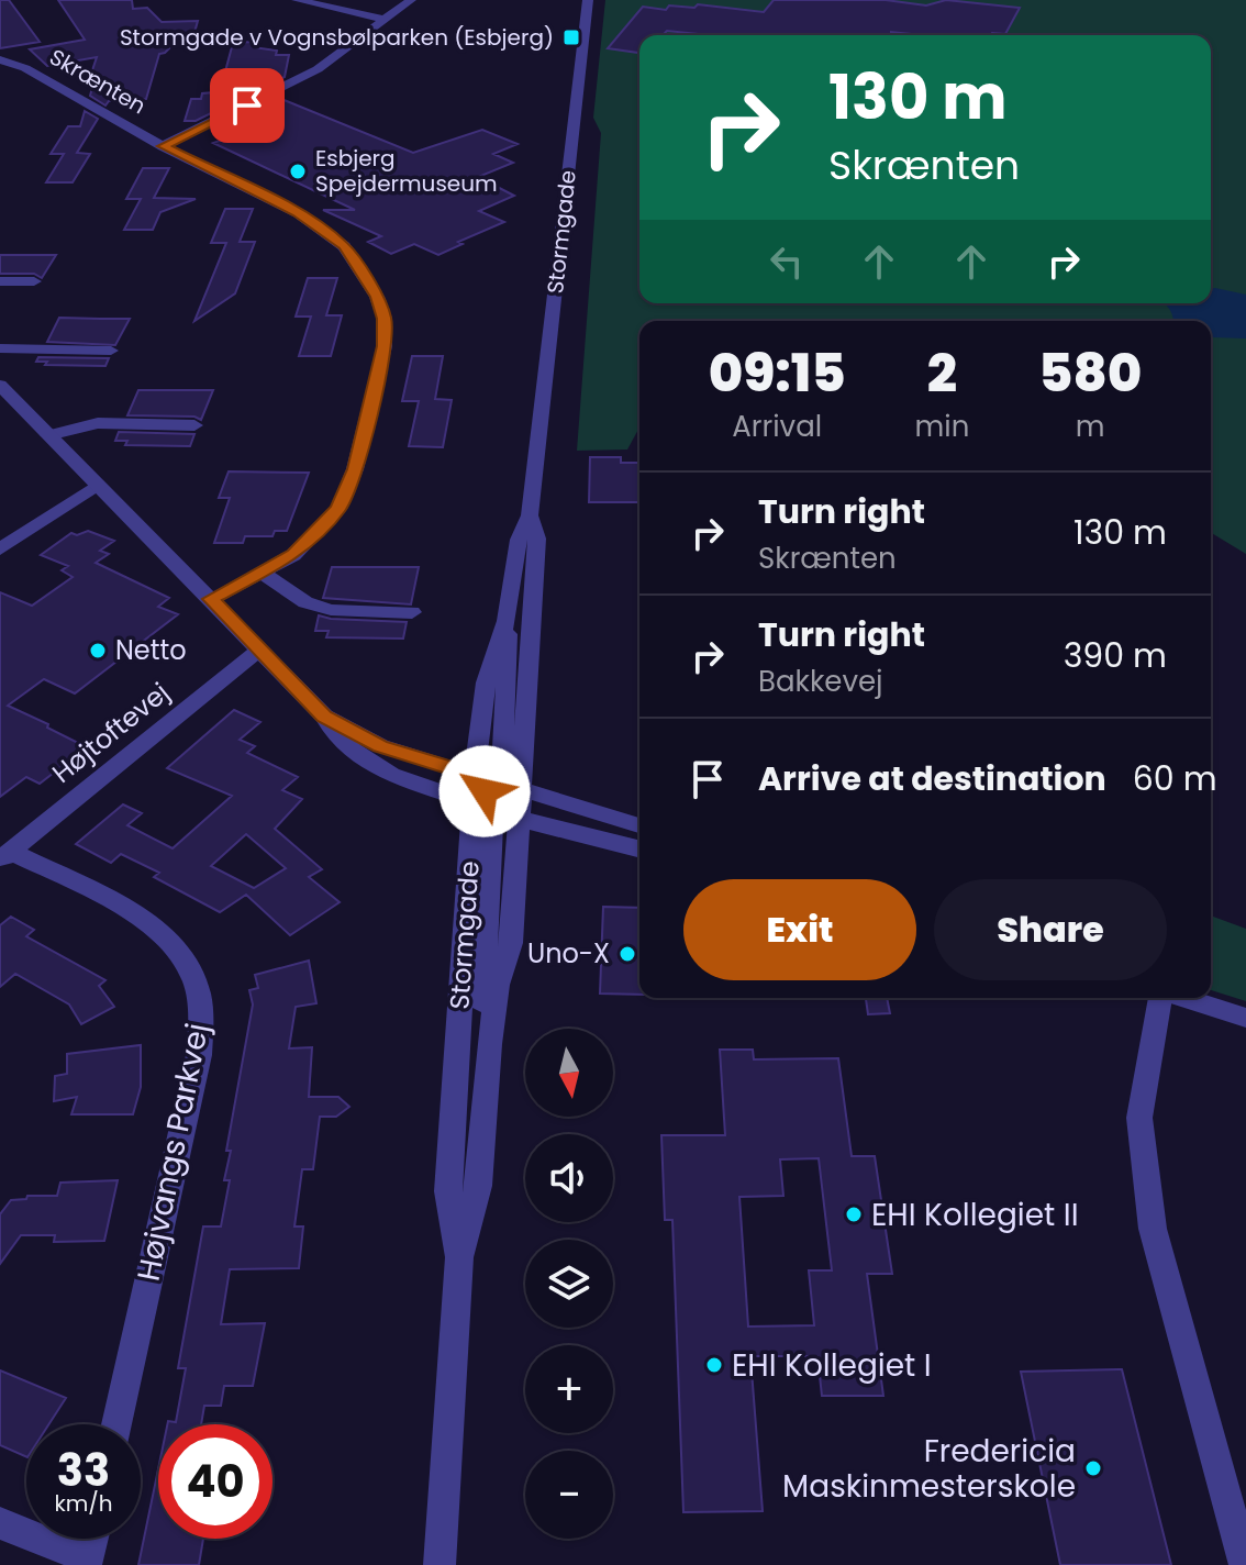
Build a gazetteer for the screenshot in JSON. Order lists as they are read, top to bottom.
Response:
{
  "streets": {
    "street": [
      "Skrænten",
      "Stormgade",
      "Højtoftevej",
      "Højvangs Parkvej"
    ]
  },
  "crossings": [
    ["Højtoftevej", "Højvangs Parkvej"]
  ],
  "places": {
    "transit": ["Stormgade v Vognsbølparken (Esbjerg)"],
    "other": [
      "Esbjerg Spejdermuseum",
      "Netto",
      "Uno-X",
      "EHI Kollegiet II",
      "EHI Kollegiet I",
      "Fredericia Maskinmesterskole"
    ]
  },
  "north": "bottom",
  "page": {
    "turn": ["130 m", "Skrænten"],
    "eta": [
      "09:15",
      "Arrival",
      "2",
      "min",
      "580",
      "m"
    ],
    "list": [
      {
        "name": "Turn right",
        "note": "Skrænten",
        "value": "130 m"
      },
      {
        "name": "Turn right",
        "note": "Bakkevej",
        "value": "390 m"
      },
      {
        "name": "Arrive at destination",
        "value": "60 m"
      }
    ],
    "buttons": ["Exit", "Share"],
    "map_buttons": ["+", "−"],
    "speed": "33 km/h",
    "limit": "40"
  }
}
